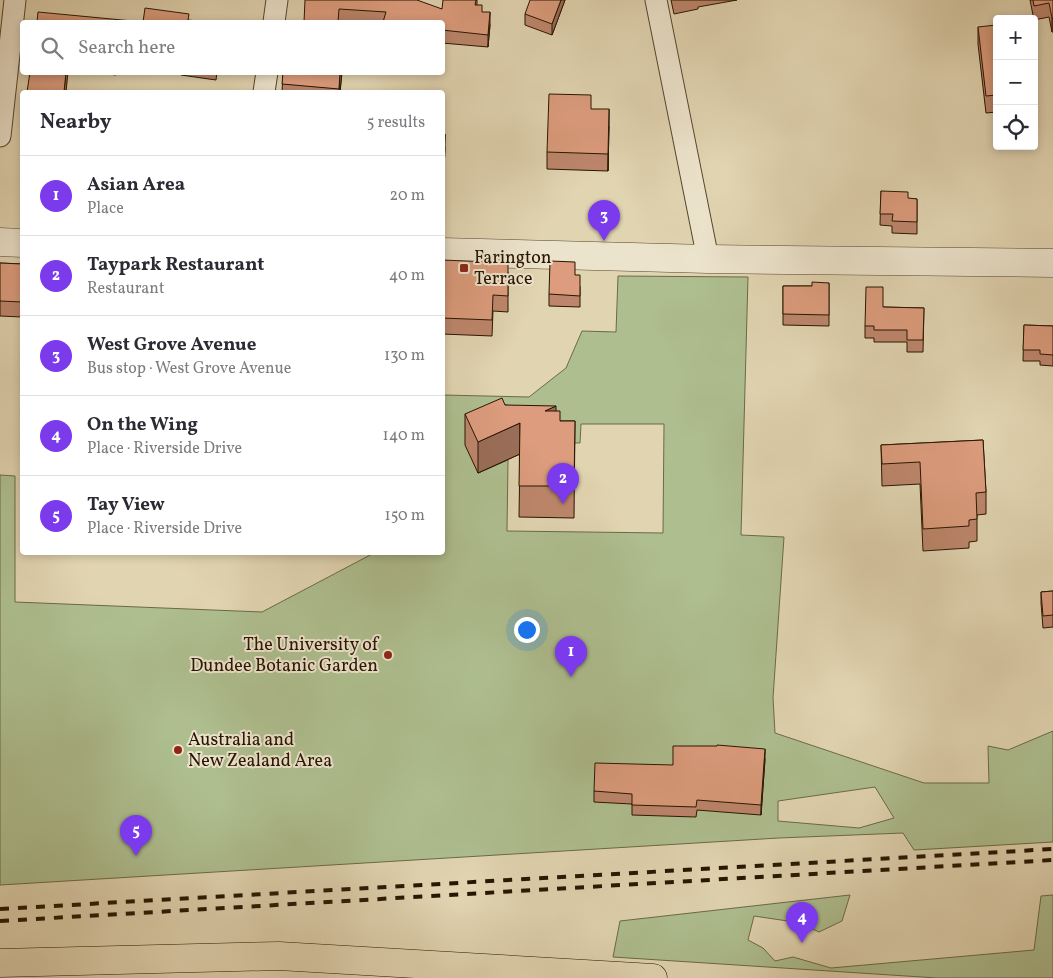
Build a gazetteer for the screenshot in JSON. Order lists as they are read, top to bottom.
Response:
{
  "places": {
    "transit": ["Farington Terrace"],
    "other": ["The University of Dundee Botanic Garden", "Australia and New Zealand Area"]
  },
  "page": {
    "map_buttons": ["+", "−"],
    "search": "Search here",
    "heading": ["Nearby", "5 results"],
    "list": [
      {
        "mark": "1",
        "name": "Asian Area",
        "note": "Place",
        "value": "20 m"
      },
      {
        "mark": "2",
        "name": "Taypark Restaurant",
        "note": "Restaurant",
        "value": "40 m"
      },
      {
        "mark": "3",
        "name": "West Grove Avenue",
        "note": "Bus stop · West Grove Avenue",
        "value": "130 m"
      },
      {
        "mark": "4",
        "name": "On the Wing",
        "note": "Place · Riverside Drive",
        "value": "140 m"
      },
      {
        "mark": "5",
        "name": "Tay View",
        "note": "Place · Riverside Drive",
        "value": "150 m"
      }
    ],
    "pins": [
      "3",
      "2",
      "1",
      "5",
      "4"
    ]
  }
}
